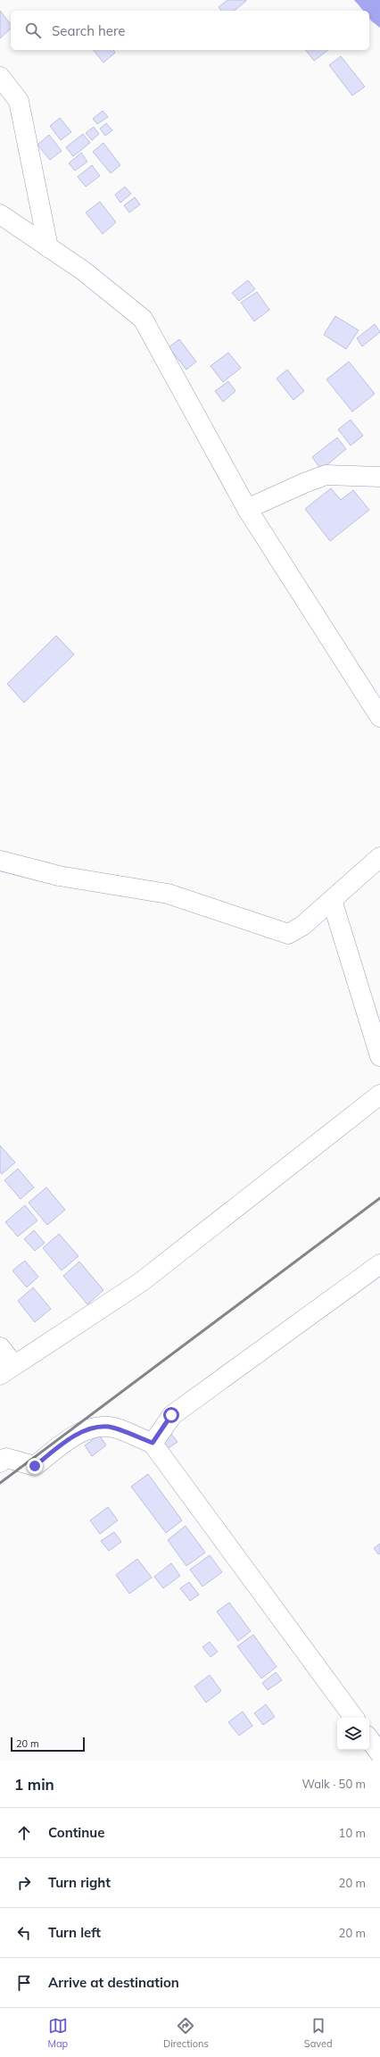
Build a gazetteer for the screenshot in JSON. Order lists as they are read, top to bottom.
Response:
{
  "scale_bar": "20 m",
  "page": {
    "search": "Search here",
    "scale": "20 m",
    "heading": ["1 min", "Walk · 50 m"],
    "list": [
      ["Continue", "10 m"],
      ["Turn right", "20 m"],
      ["Turn left", "20 m"],
      "Arrive at destination"
    ],
    "nav": ["Map", "Directions", "Saved"]
  }
}
